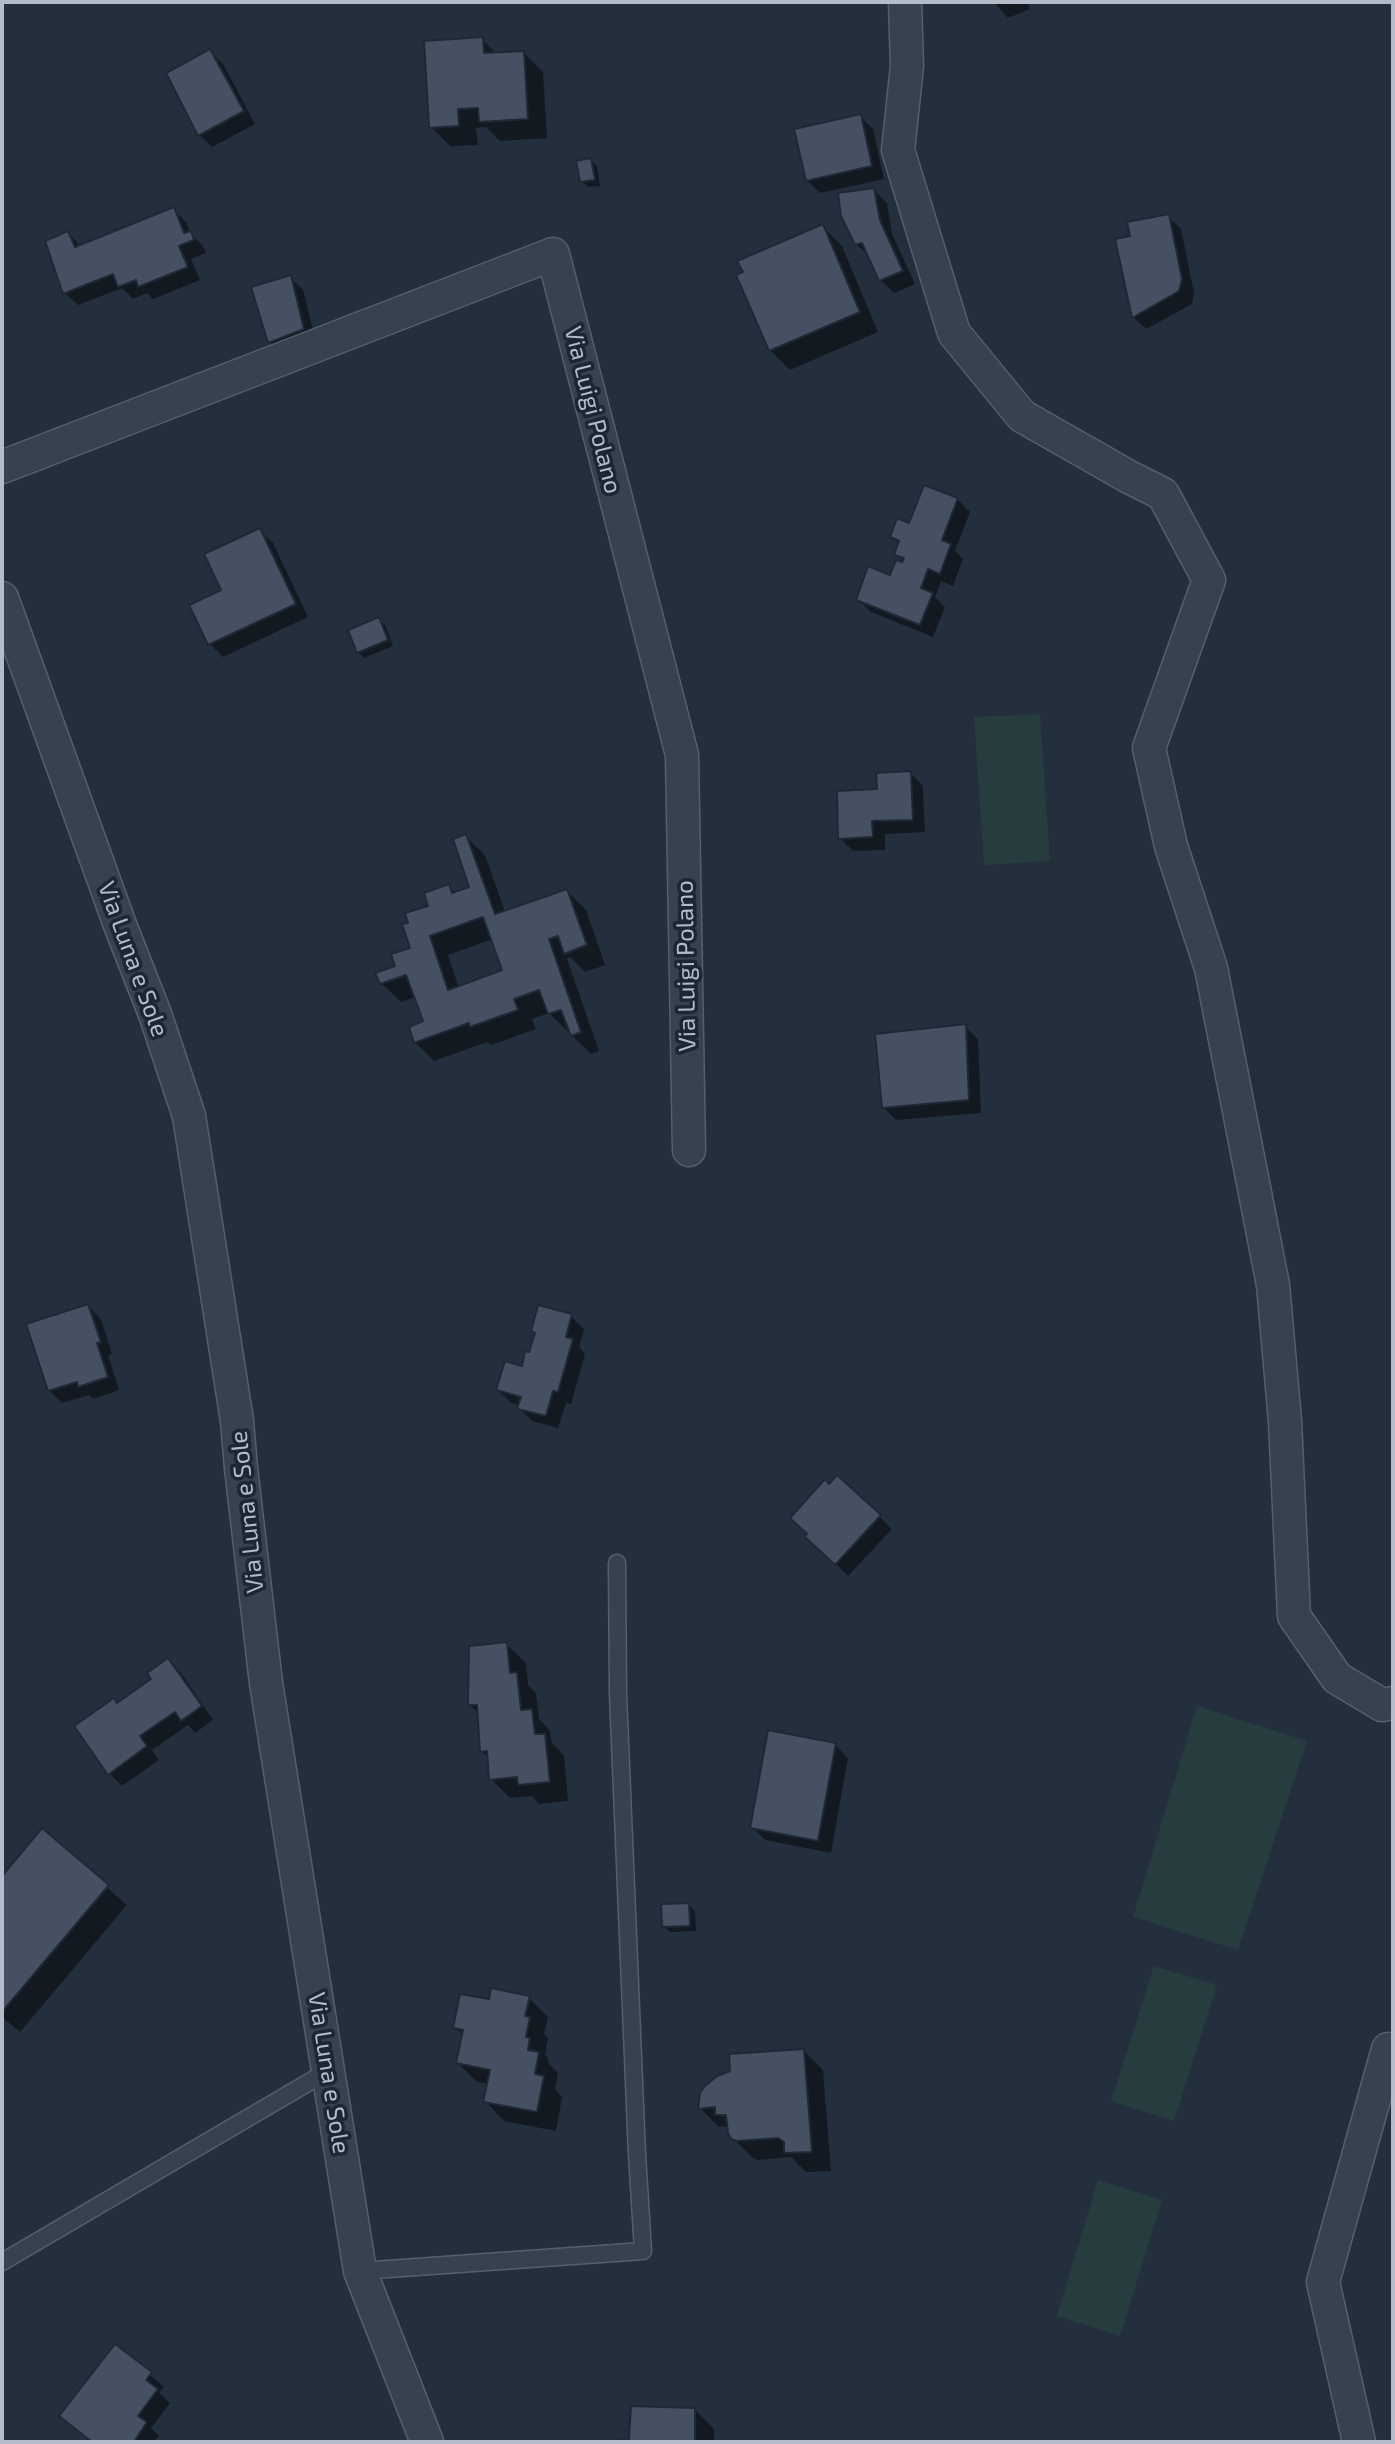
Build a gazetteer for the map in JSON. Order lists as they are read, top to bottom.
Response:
{
  "streets": {
    "street": ["Via Luigi Polano", "Via Luna e Sole"]
  }
}
